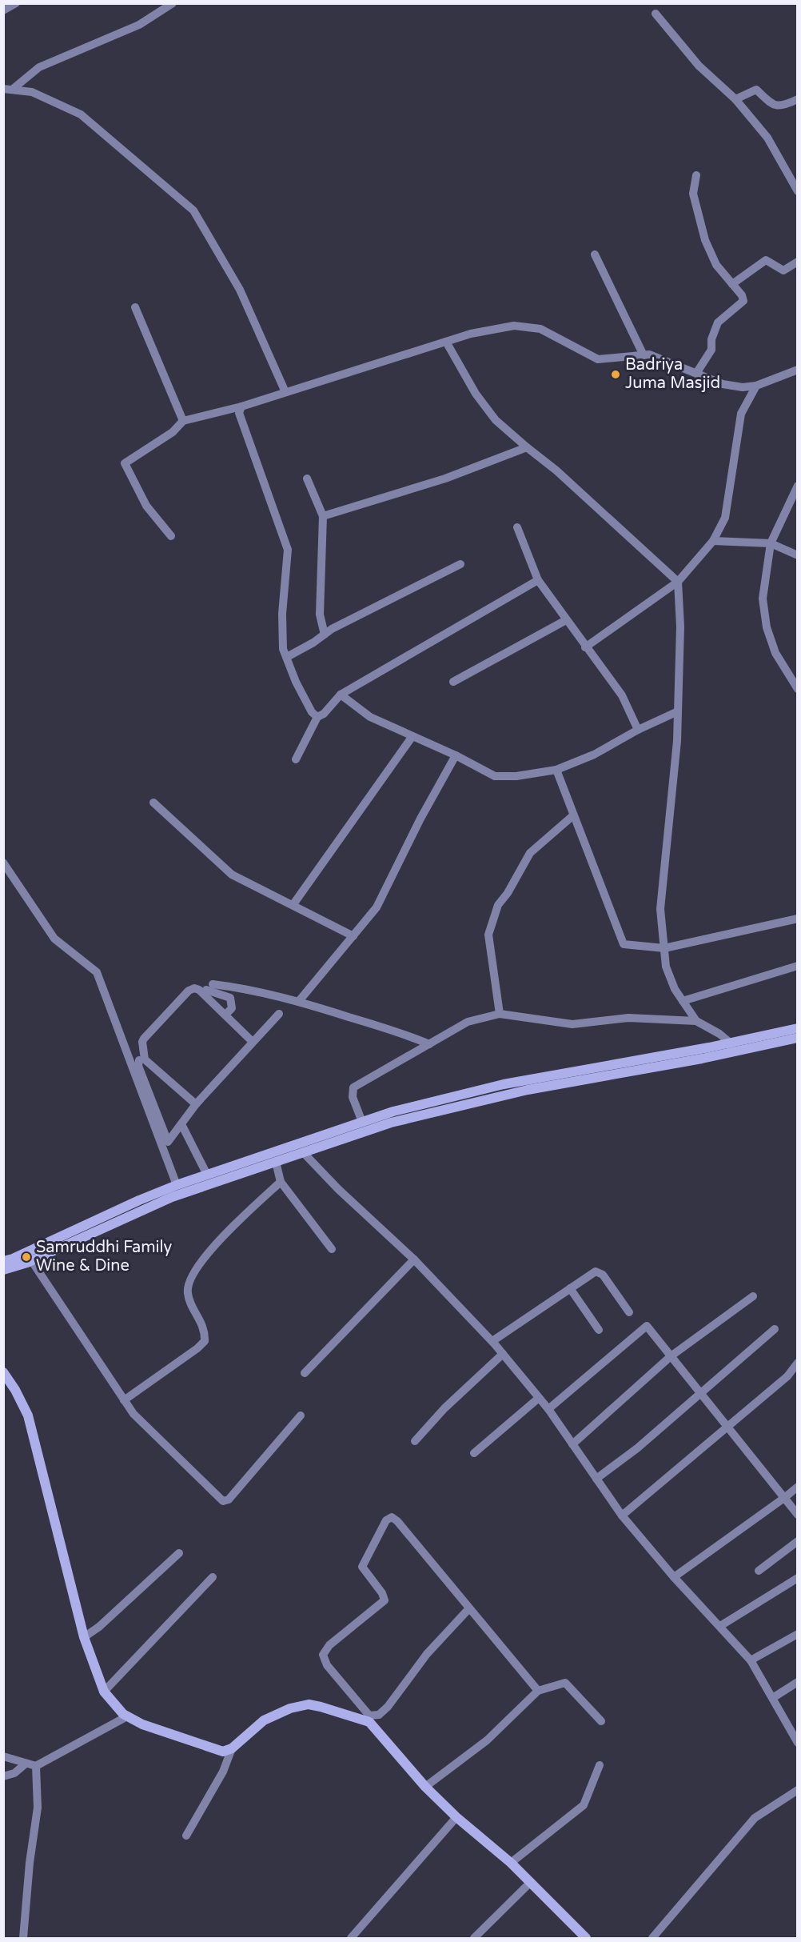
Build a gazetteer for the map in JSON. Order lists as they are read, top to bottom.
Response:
{
  "places": ["Badriya Juma Masjid", "Samruddhi Family Wine & Dine"]
}
